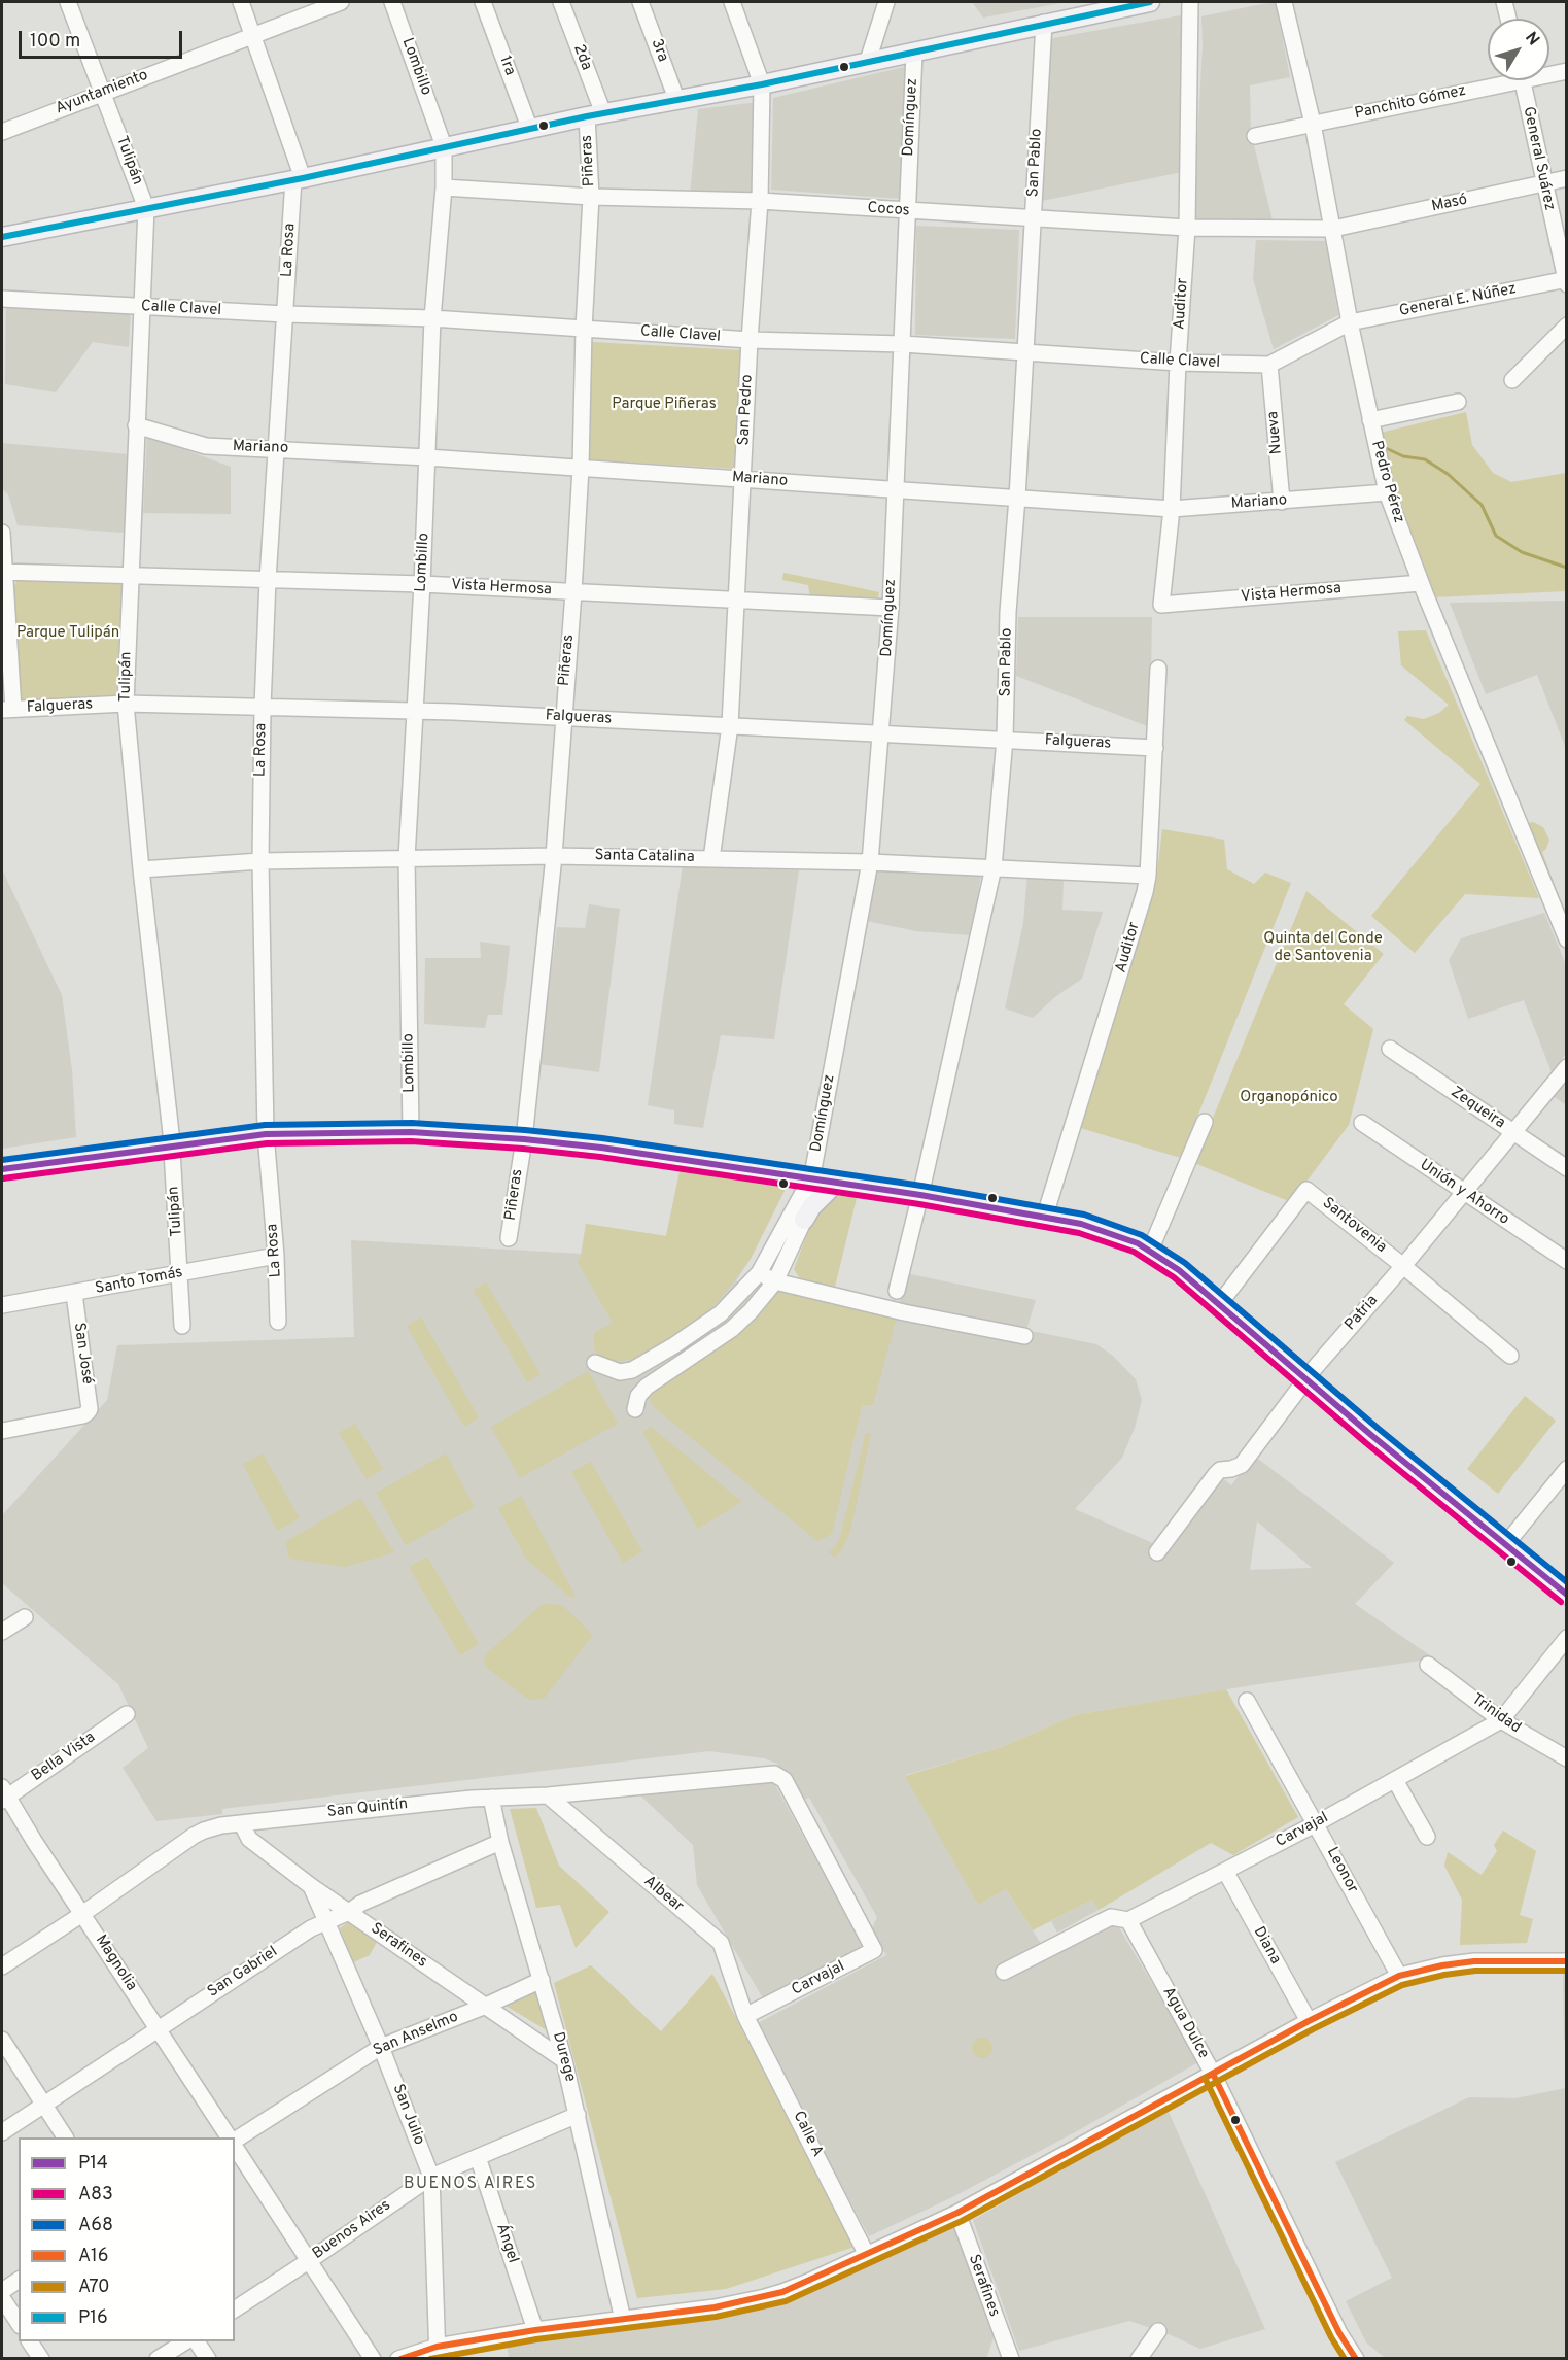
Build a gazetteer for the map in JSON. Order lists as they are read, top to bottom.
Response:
{
  "streets": {
    "street": [
      "3ra",
      "2da",
      "1ra",
      "Lombillo",
      "Ayuntamiento",
      "Panchito Gómez",
      "Domínguez",
      "General Suárez",
      "Tulipán",
      "Piñeras",
      "San Pablo",
      "Masó",
      "Cocos",
      "La Rosa",
      "General E. Núñez",
      "Auditor",
      "Calle Clavel",
      "San Pedro",
      "Nueva",
      "Mariano",
      "Pedro Pérez",
      "Vista Hermosa",
      "Falgueras",
      "Santa Catalina",
      "Zequeira",
      "Unión y Ahorro",
      "Santovenia",
      "Santo Tomás",
      "Patria",
      "San José",
      "Trinidad",
      "Bella Vista",
      "San Quintín",
      "Carvajal",
      "Leonor",
      "Albear",
      "Serafines",
      "Diana",
      "Magnolia",
      "San Gabriel",
      "Agua Dulce",
      "San Anselmo",
      "Durege",
      "San Julio",
      "Calle A",
      "Buenos Aires",
      "Ángel"
    ]
  },
  "crossings": [
    ["2da", "Piñeras"],
    ["Lombillo", "Cocos"],
    ["Lombillo", "Calle Clavel"],
    ["Lombillo", "Mariano"],
    ["Lombillo", "Vista Hermosa"],
    ["Lombillo", "Falgueras"],
    ["Lombillo", "Santa Catalina"],
    ["Ayuntamiento", "Tulipán"],
    ["Ayuntamiento", "La Rosa"],
    ["Panchito Gómez", "Pedro Pérez"],
    ["Domínguez", "Cocos"],
    ["Domínguez", "Calle Clavel"],
    ["Domínguez", "Mariano"],
    ["Domínguez", "Vista Hermosa"],
    ["Domínguez", "Falgueras"],
    ["Domínguez", "Santa Catalina"],
    ["General Suárez", "Masó"],
    ["General Suárez", "General E. Núñez"],
    ["Tulipán", "Calle Clavel"],
    ["Tulipán", "Mariano"],
    ["Tulipán", "Vista Hermosa"],
    ["Tulipán", "Falgueras"],
    ["Tulipán", "Santa Catalina"],
    ["Tulipán", "Santo Tomás"],
    ["Piñeras", "Cocos"],
    ["Piñeras", "Calle Clavel"],
    ["Piñeras", "Mariano"],
    ["Piñeras", "Vista Hermosa"],
    ["Piñeras", "Falgueras"],
    ["Piñeras", "Santa Catalina"],
    ["San Pablo", "Cocos"],
    ["San Pablo", "Calle Clavel"],
    ["San Pablo", "Mariano"],
    ["San Pablo", "Falgueras"],
    ["San Pablo", "Santa Catalina"],
    ["Masó", "Cocos"],
    ["Masó", "Pedro Pérez"],
    ["Cocos", "Auditor"],
    ["Cocos", "San Pedro"],
    ["Cocos", "Pedro Pérez"],
    ["La Rosa", "Calle Clavel"],
    ["La Rosa", "Mariano"],
    ["La Rosa", "Vista Hermosa"],
    ["La Rosa", "Falgueras"],
    ["La Rosa", "Santa Catalina"],
    ["La Rosa", "Santo Tomás"],
    ["General E. Núñez", "Calle Clavel"],
    ["General E. Núñez", "Pedro Pérez"],
    ["Auditor", "Calle Clavel"],
    ["Auditor", "Mariano"],
    ["Auditor", "Vista Hermosa"],
    ["Auditor", "Falgueras"],
    ["Auditor", "Santa Catalina"],
    ["Calle Clavel", "San Pedro"],
    ["Calle Clavel", "Nueva"],
    ["Calle Clavel", "Pedro Pérez"],
    ["San Pedro", "Mariano"],
    ["San Pedro", "Vista Hermosa"],
    ["San Pedro", "Falgueras"],
    ["San Pedro", "Santa Catalina"],
    ["Nueva", "Mariano"],
    ["Mariano", "Pedro Pérez"],
    ["Pedro Pérez", "Vista Hermosa"],
    ["Zequeira", "Patria"],
    ["Unión y Ahorro", "Patria"],
    ["Santovenia", "Patria"],
    ["Santo Tomás", "San José"],
    ["Trinidad", "Carvajal"],
    ["Bella Vista", "Magnolia"],
    ["San Quintín", "Carvajal"],
    ["San Quintín", "Albear"],
    ["San Quintín", "Serafines"],
    ["San Quintín", "Magnolia"],
    ["San Quintín", "Durege"],
    ["Carvajal", "Leonor"],
    ["Carvajal", "Albear"],
    ["Carvajal", "Diana"],
    ["Carvajal", "Agua Dulce"],
    ["Carvajal", "Calle A"],
    ["Albear", "Calle A"],
    ["Serafines", "San Gabriel"],
    ["Serafines", "San Anselmo"],
    ["Serafines", "Durege"],
    ["Serafines", "San Julio"],
    ["Magnolia", "San Gabriel"],
    ["Magnolia", "Buenos Aires"],
    ["San Gabriel", "Durege"],
    ["San Gabriel", "San Julio"],
    ["San Anselmo", "Durege"],
    ["San Anselmo", "San Julio"],
    ["Durege", "Buenos Aires"],
    ["San Julio", "Buenos Aires"],
    ["Buenos Aires", "Ángel"]
  ],
  "districts": ["BUENOS AIRES"],
  "parks": [
    "Parque Piñeras",
    "Parque Tulipán",
    "Quinta del Conde de Santovenia",
    "Organopónico"
  ],
  "lines": [
    "transit line P16",
    "transit line A68",
    "transit line P14",
    "transit line A83",
    "transit line A16",
    "transit line A70"
  ],
  "legend": [
    "P14",
    "A83",
    "A68",
    "A16",
    "A70",
    "P16"
  ],
  "scale_bar": "100 m",
  "north": "top right"
}
